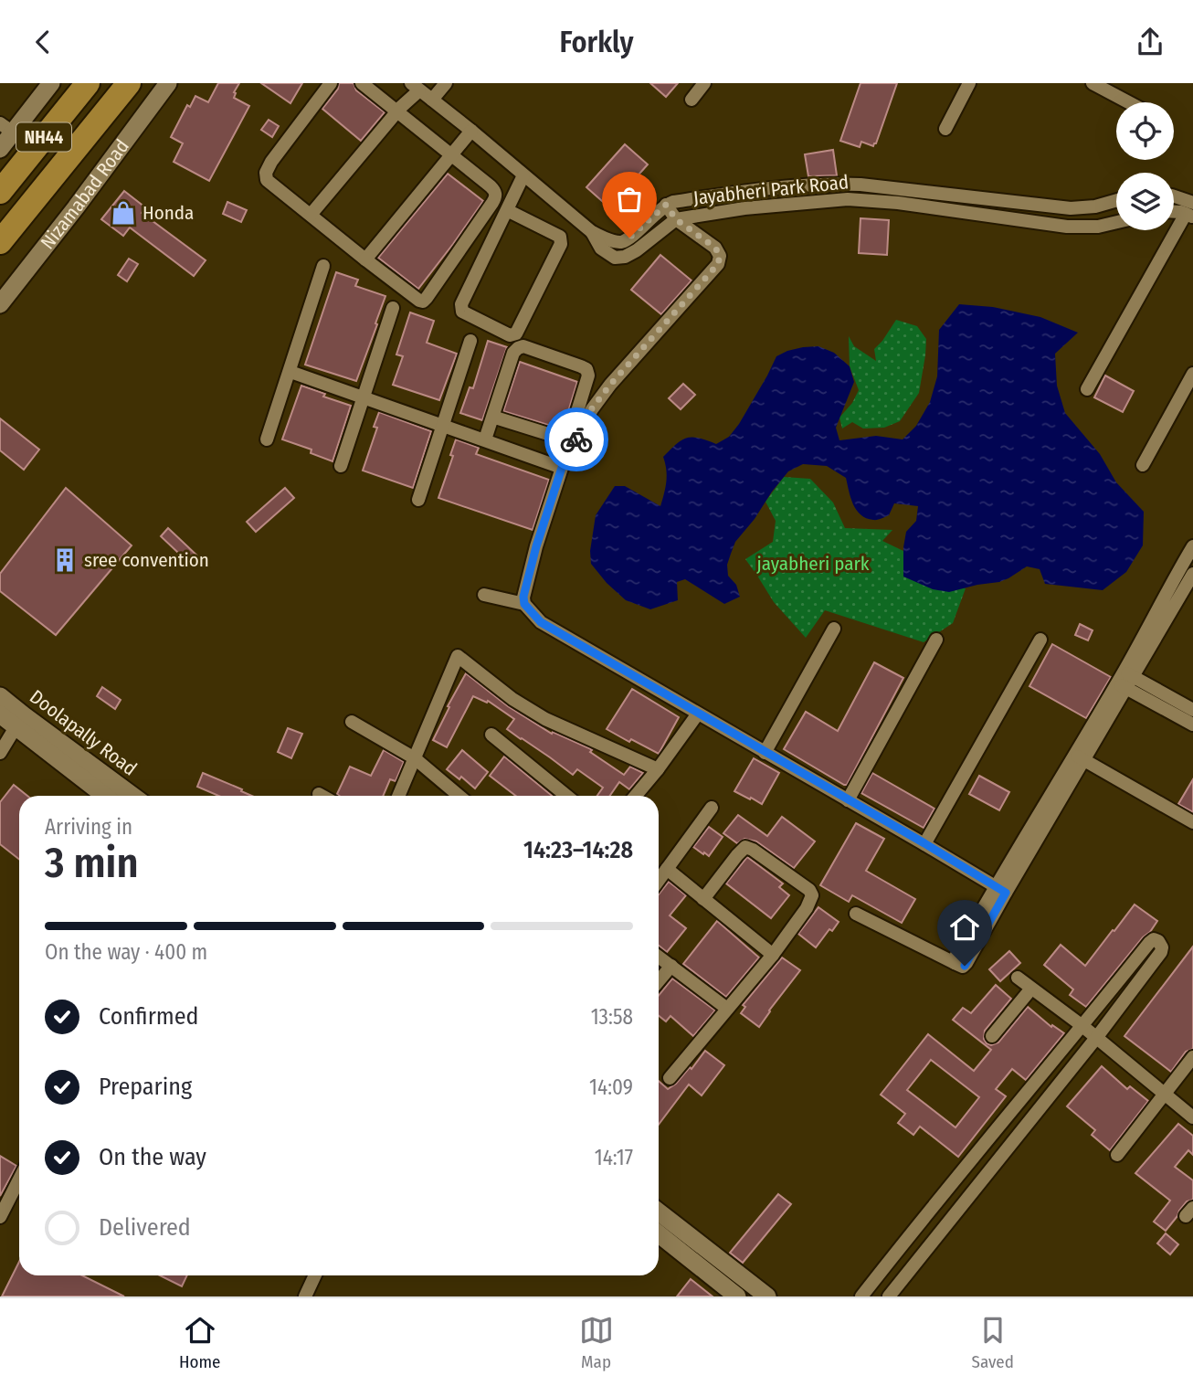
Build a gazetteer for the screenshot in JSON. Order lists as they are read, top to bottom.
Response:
{
  "streets": {
    "highway": ["NH44", "Nizamabad Road"],
    "main road": ["Doolapally Road"],
    "street": ["Jayabheri Park Road"]
  },
  "parks": ["jayabheri park"],
  "places": {
    "shop": ["Honda"],
    "building": ["sree convention"]
  },
  "page": {
    "header": "Forkly",
    "heading": ["3 min", "Arriving in", "14:23–14:28"],
    "bar": "On the way · 400 m",
    "list": [
      ["Confirmed", "13:58"],
      ["Preparing", "14:09"],
      ["On the way", "14:17"],
      "Delivered"
    ],
    "tabs": ["Home", "Map", "Saved"]
  }
}
